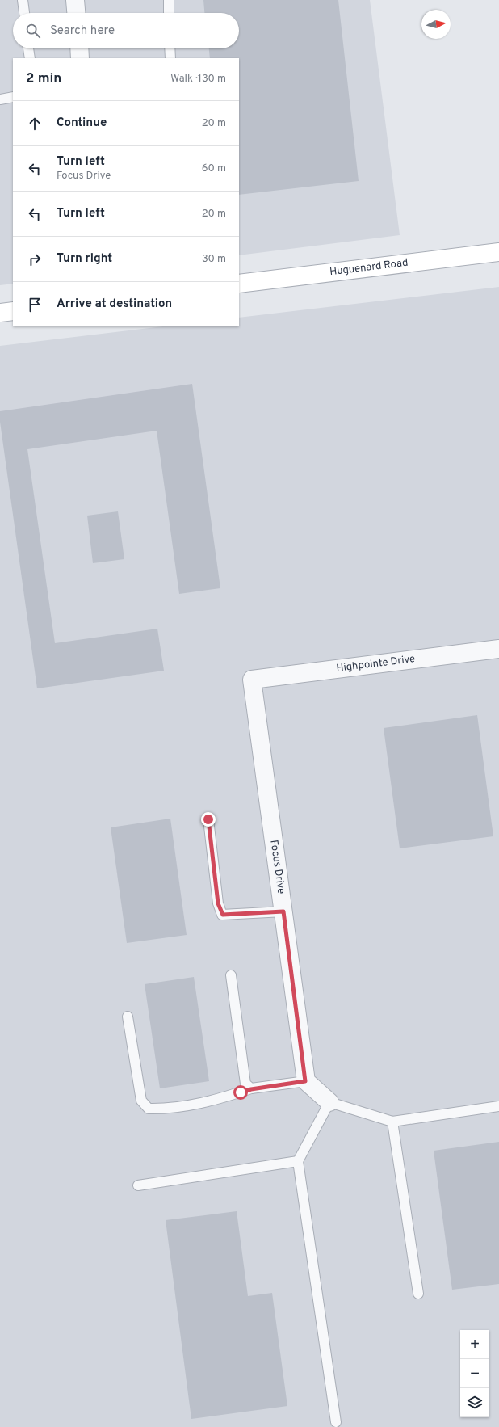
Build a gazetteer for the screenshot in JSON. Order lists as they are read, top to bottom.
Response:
{
  "streets": {
    "main road": ["Huguenard Road"],
    "street": ["Highpointe Drive", "Focus Drive"]
  },
  "crossings": [
    ["Highpointe Drive", "Focus Drive"]
  ],
  "north": "right",
  "page": {
    "search": "Search here",
    "heading": ["2 min", "Walk · 130 m"],
    "list": [
      ["Continue", "20 m"],
      ["Turn left", "Focus Drive", "60 m"],
      ["Turn left", "20 m"],
      ["Turn right", "30 m"],
      "Arrive at destination"
    ],
    "map_buttons": ["+", "−"]
  }
}
